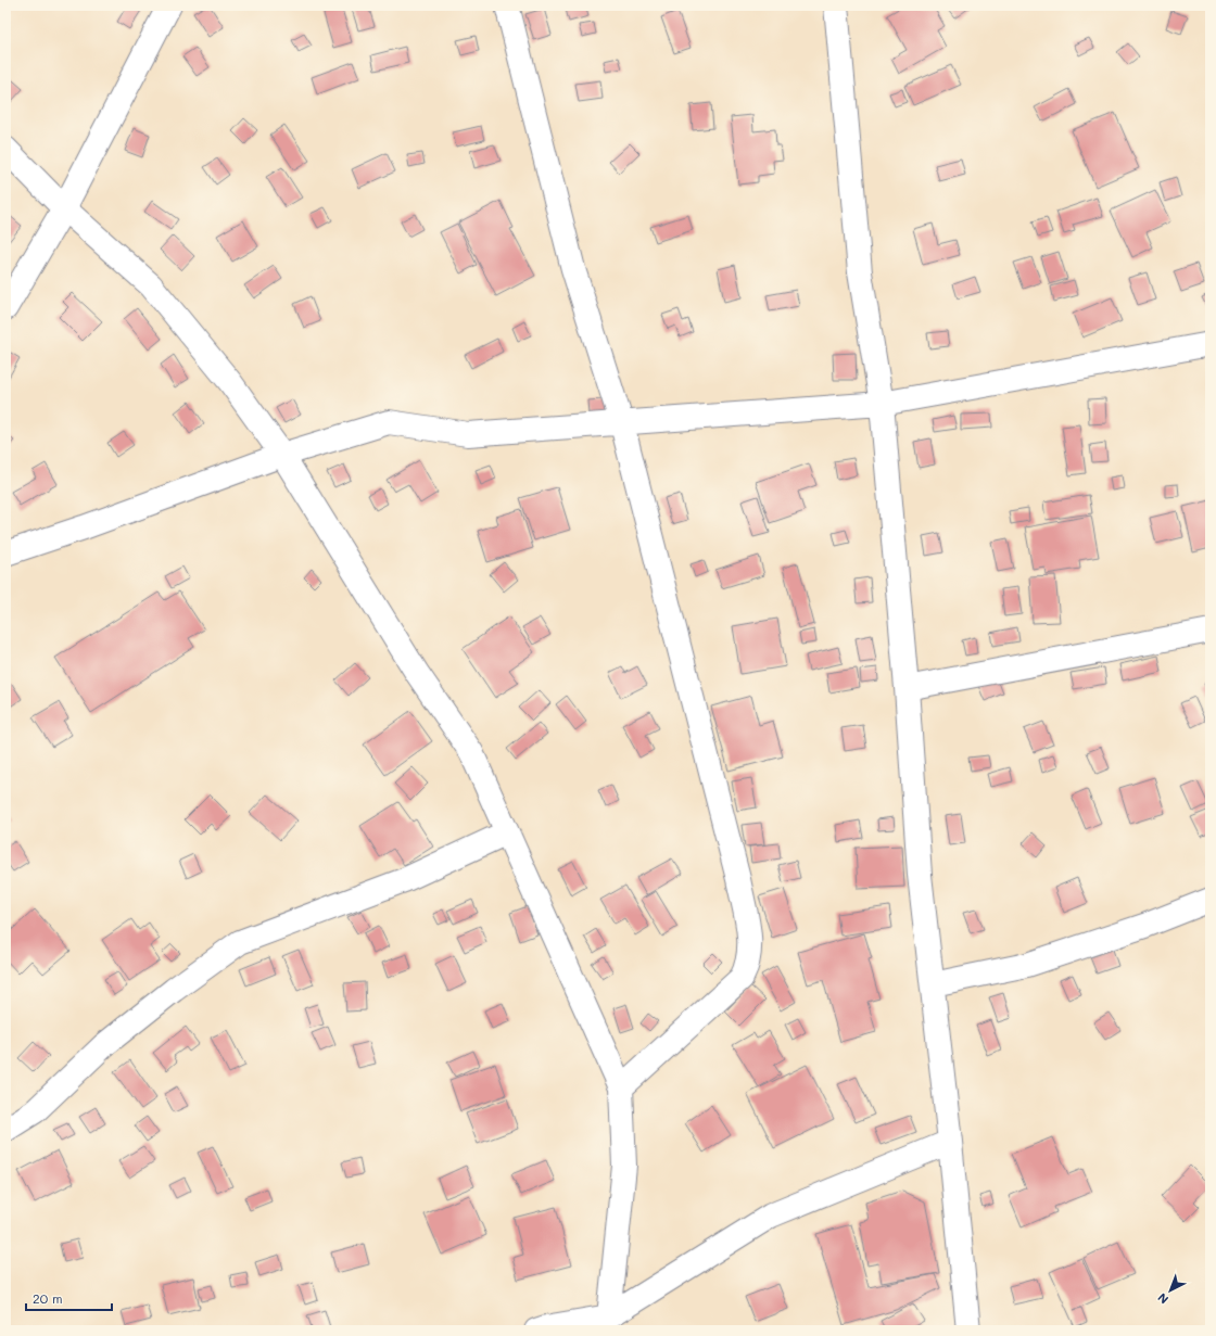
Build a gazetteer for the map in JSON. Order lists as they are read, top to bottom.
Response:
{
  "scale_bar": "20 m",
  "north": "bottom left"
}
